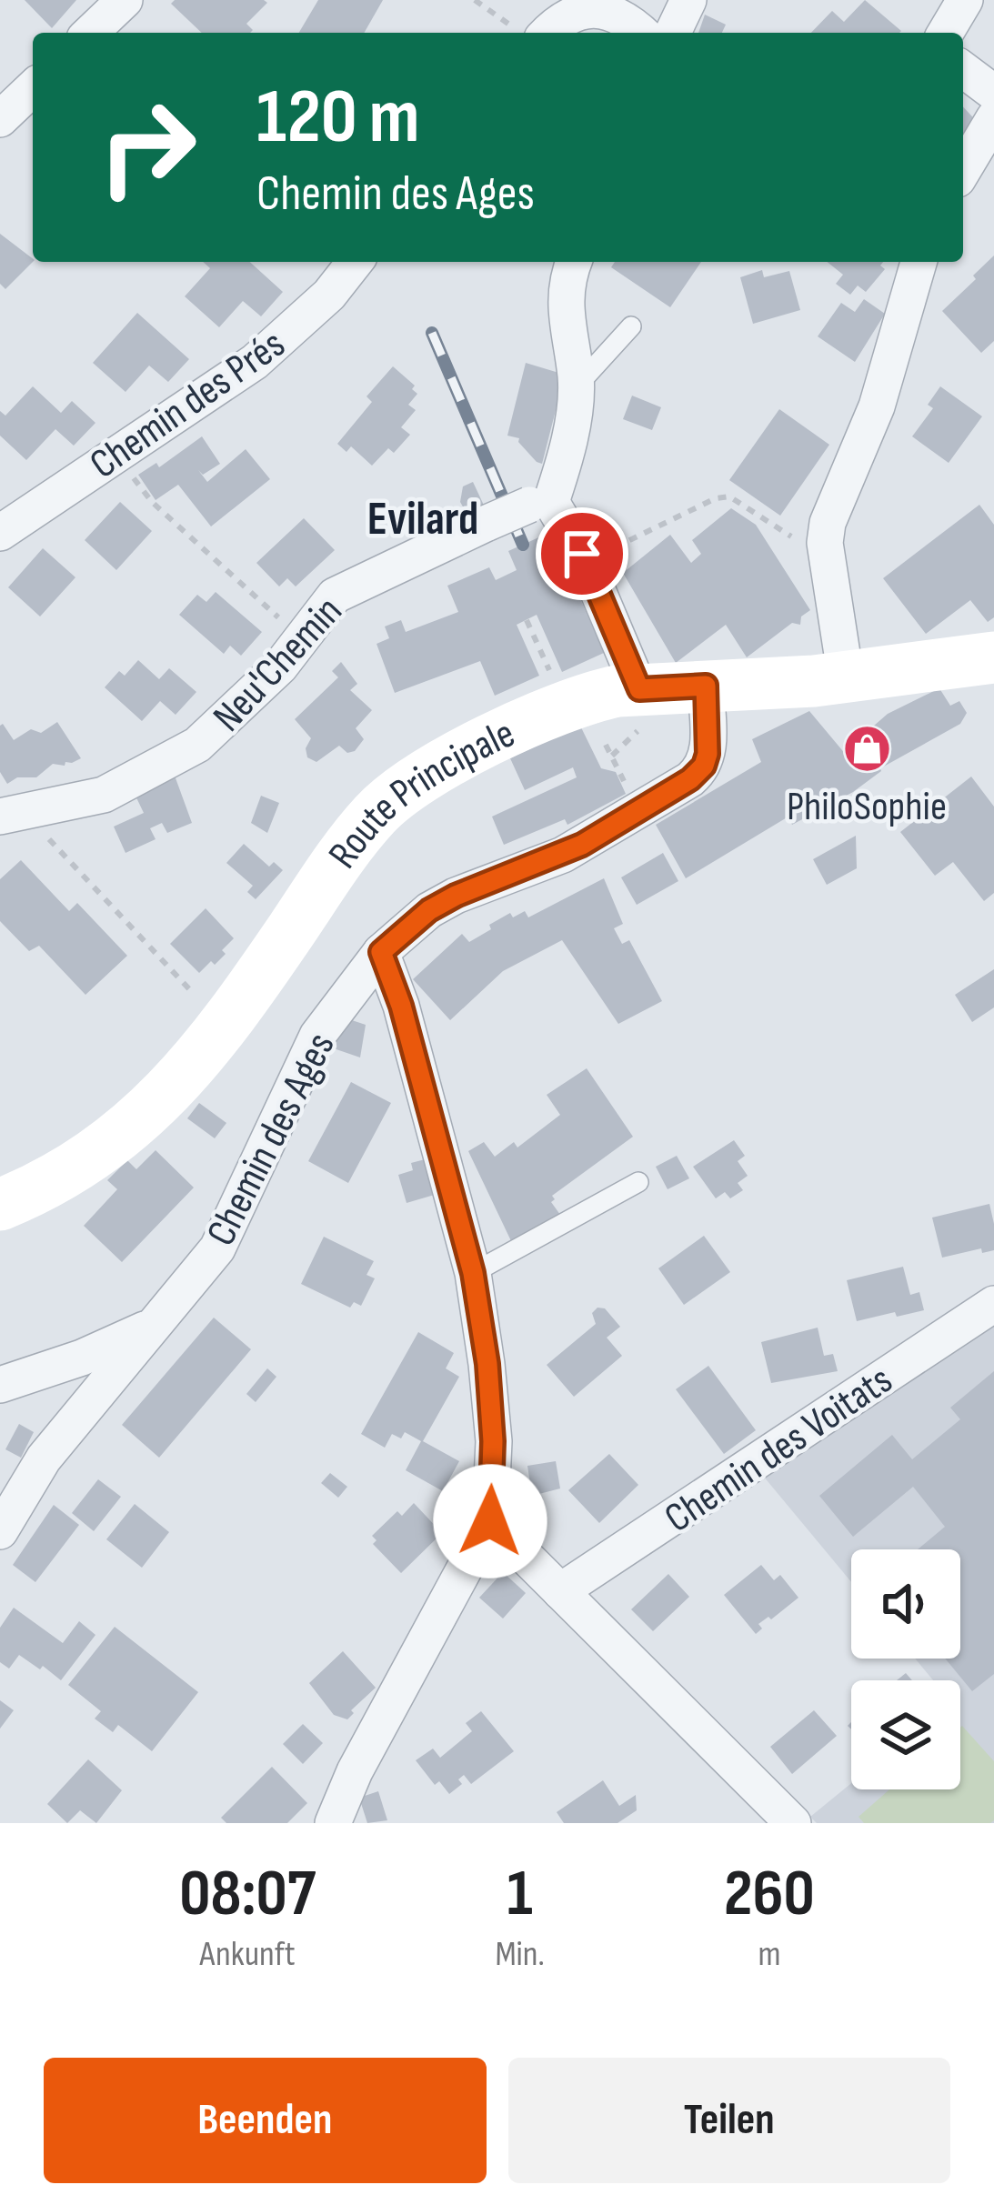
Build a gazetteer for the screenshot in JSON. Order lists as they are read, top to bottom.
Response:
{
  "streets": {
    "street": [
      "Chemin des Prés",
      "Neu'Chemin",
      "Route Principale",
      "Chemin des Ages",
      "Chemin des Voitats"
    ]
  },
  "crossings": [
    ["Route Principale", "Chemin des Ages"]
  ],
  "districts": ["Evilard"],
  "places": {
    "shop": ["PhiloSophie"]
  },
  "page": {
    "turn": ["120 m", "Chemin des Ages"],
    "eta": [
      "08:07",
      "Ankunft",
      "1",
      "Min.",
      "260",
      "m"
    ],
    "buttons": ["Beenden", "Teilen"]
  }
}
